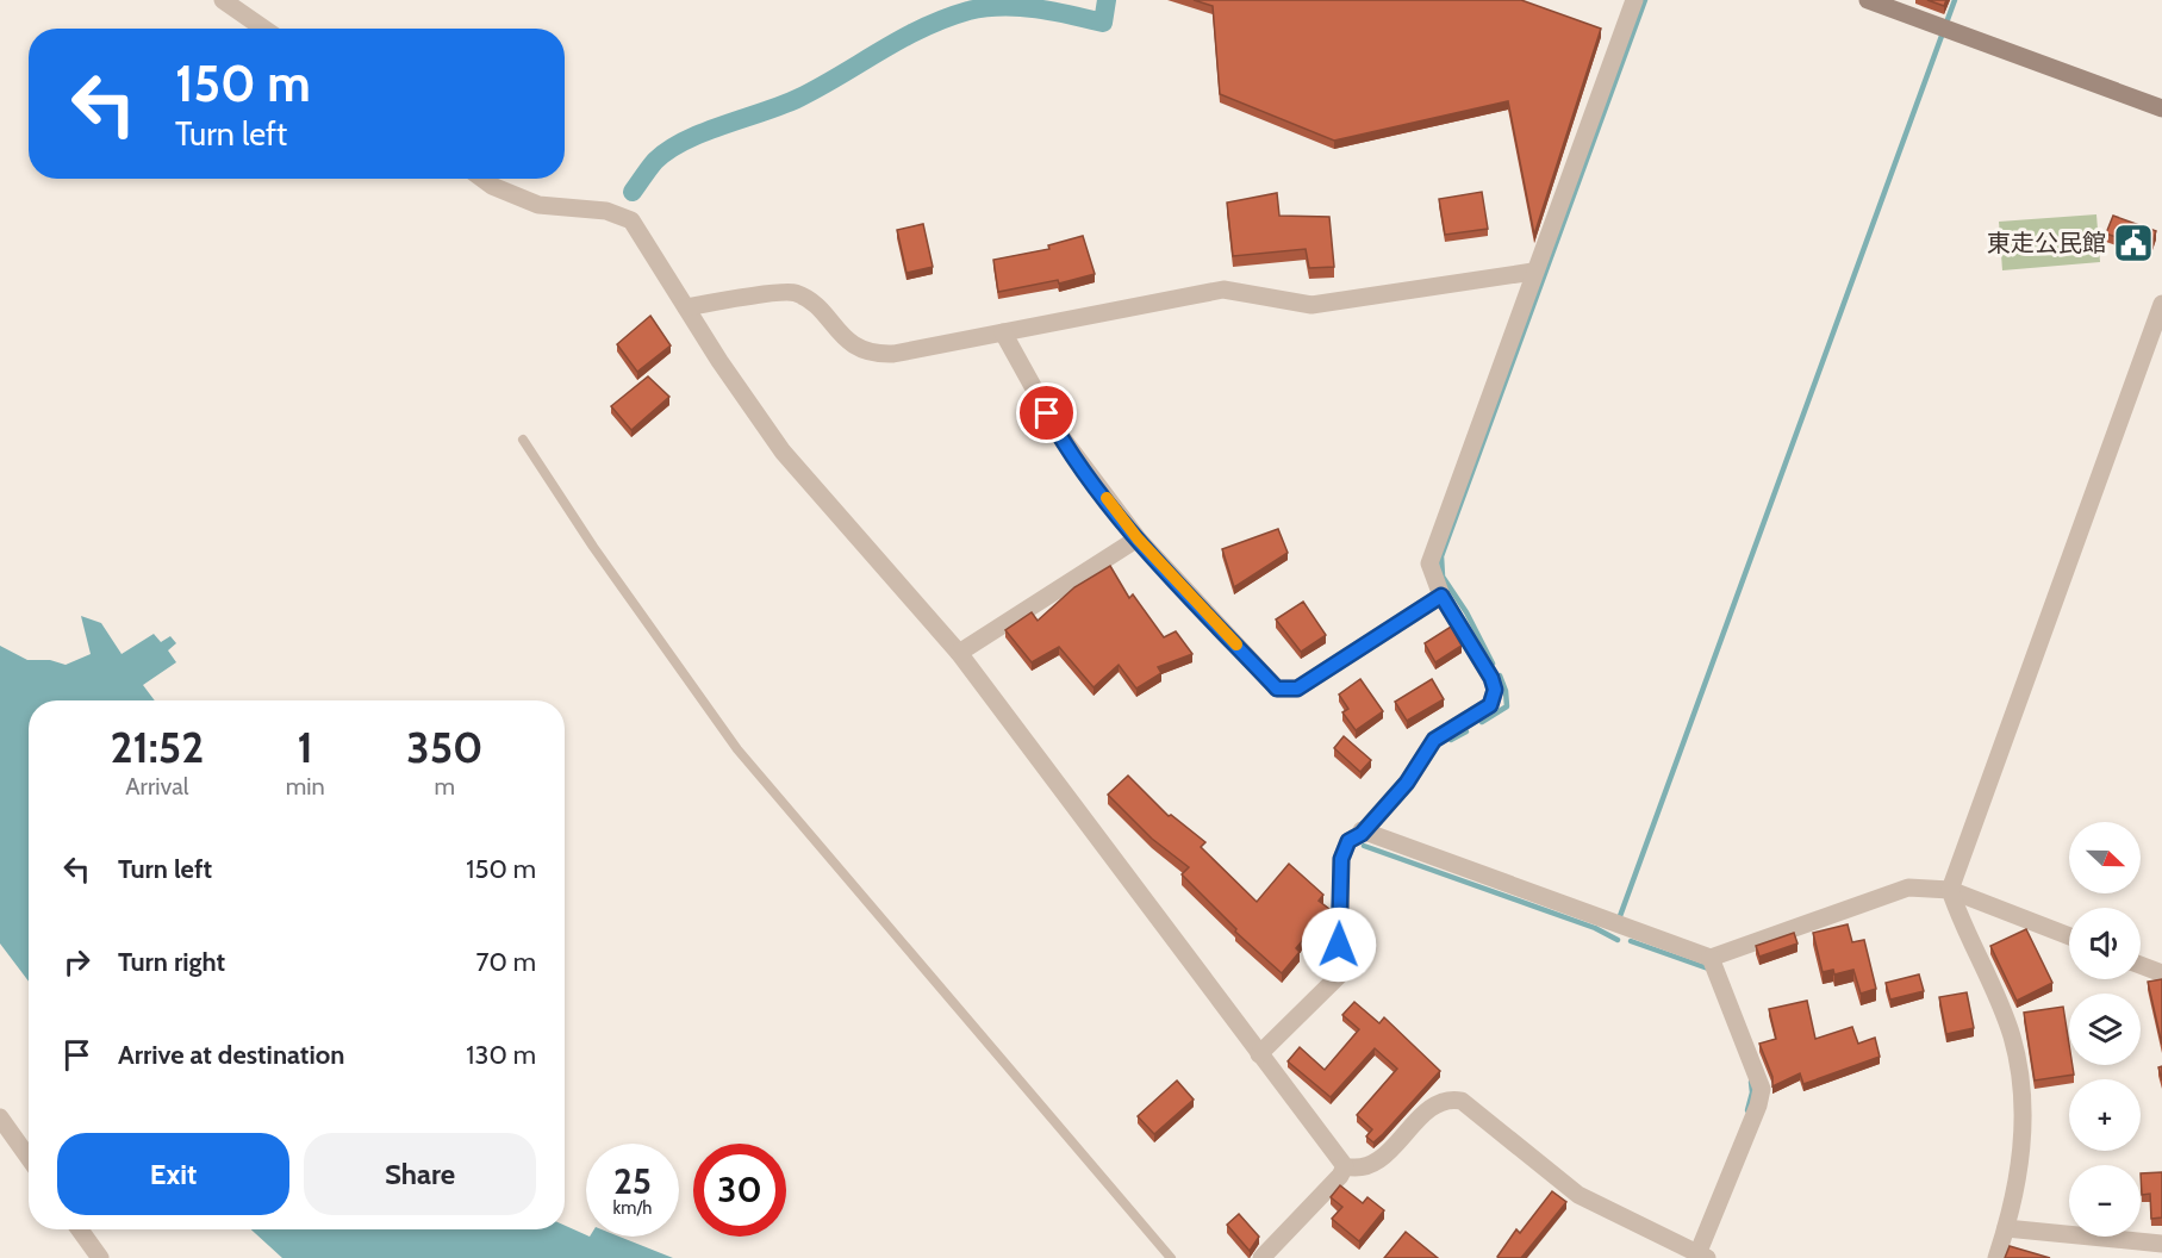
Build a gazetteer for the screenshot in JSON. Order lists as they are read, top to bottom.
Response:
{
  "places": {
    "public building": ["東走公民館"]
  },
  "north": "right",
  "page": {
    "turn": ["150 m", "Turn left"],
    "eta": [
      "21:52",
      "Arrival",
      "1",
      "min",
      "350",
      "m"
    ],
    "map_buttons": ["+", "−"],
    "list": [
      {
        "name": "Turn left",
        "value": "150 m"
      },
      {
        "name": "Turn right",
        "value": "70 m"
      },
      {
        "name": "Arrive at destination",
        "value": "130 m"
      }
    ],
    "buttons": ["Exit", "Share"],
    "speed": "25 km/h",
    "limit": "30"
  }
}
